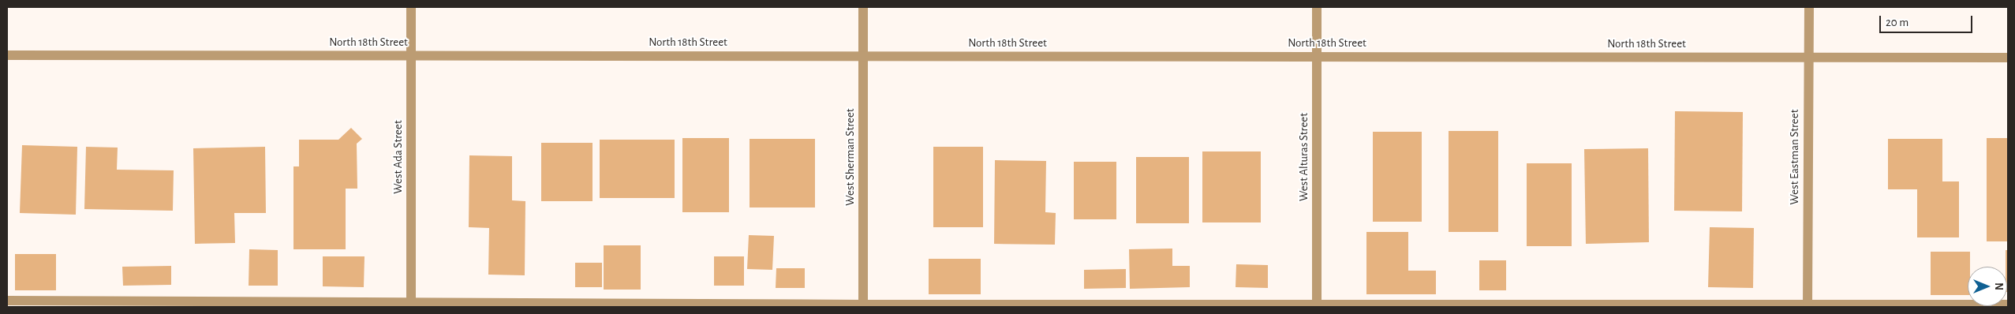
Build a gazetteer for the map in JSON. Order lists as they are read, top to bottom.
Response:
{
  "streets": {
    "street": [
      "North 18th Street",
      "West Ada Street",
      "West Sherman Street",
      "West Alturas Street",
      "West Eastman Street"
    ]
  },
  "crossings": [
    ["North 18th Street", "West Ada Street"],
    ["North 18th Street", "West Sherman Street"],
    ["North 18th Street", "West Alturas Street"],
    ["North 18th Street", "West Eastman Street"]
  ],
  "scale_bar": "20 m",
  "north": "right"
}
